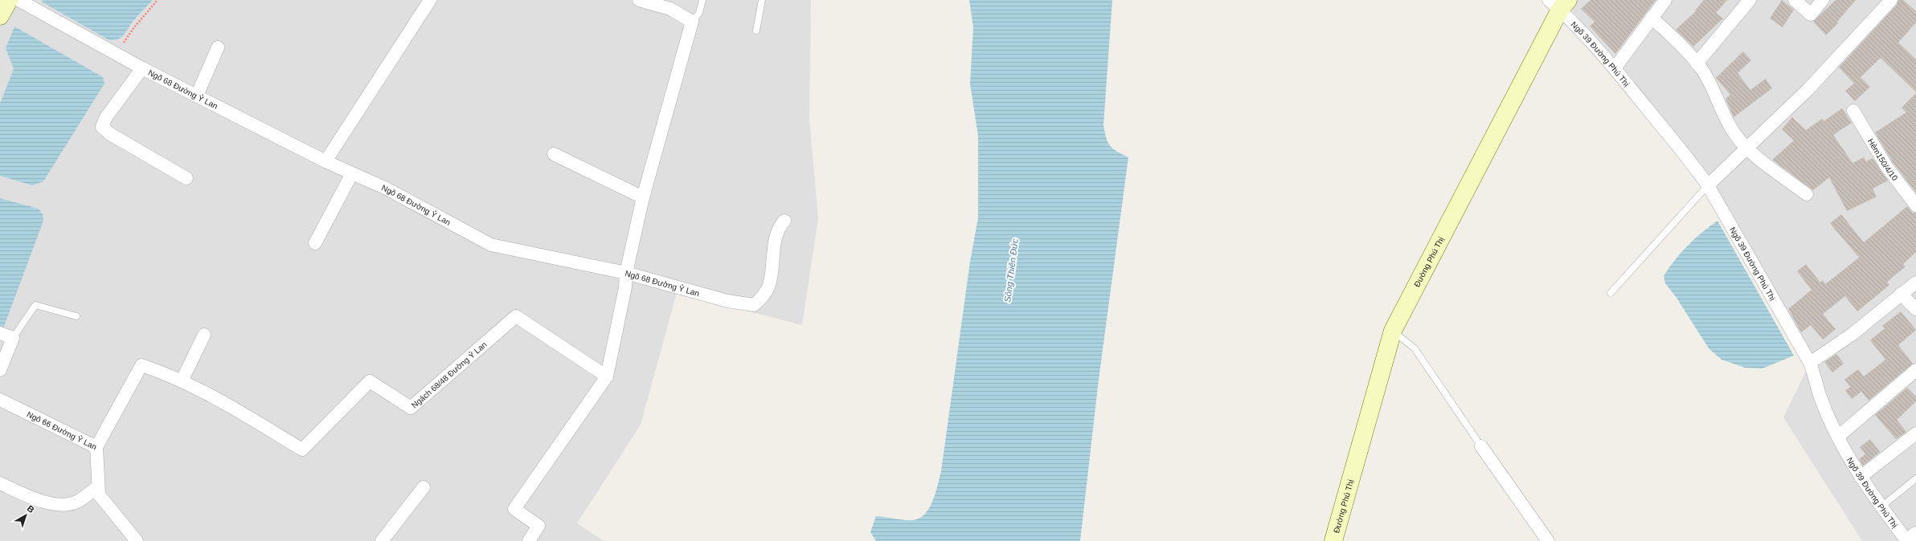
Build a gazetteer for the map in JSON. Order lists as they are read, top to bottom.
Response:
{
  "streets": {
    "street": [
      "Ngõ 39 Đường Phú Thị",
      "Ngõ 68 Đường Ỷ Lan",
      "Hẻm150/4/10",
      "Đường Phú Thị",
      "Ngách 68/48 Đường Ỷ Lan",
      "Ngõ 66 Đường Ỷ Lan"
    ]
  },
  "crossings": [
    ["Ngõ 39 Đường Phú Thị", "Đường Phú Thị"],
    ["Ngách 68/48 Đường Ỷ Lan", "Ngõ 66 Đường Ỷ Lan"]
  ],
  "water": ["Sông Thiên Đức"],
  "north": "top right"
}
